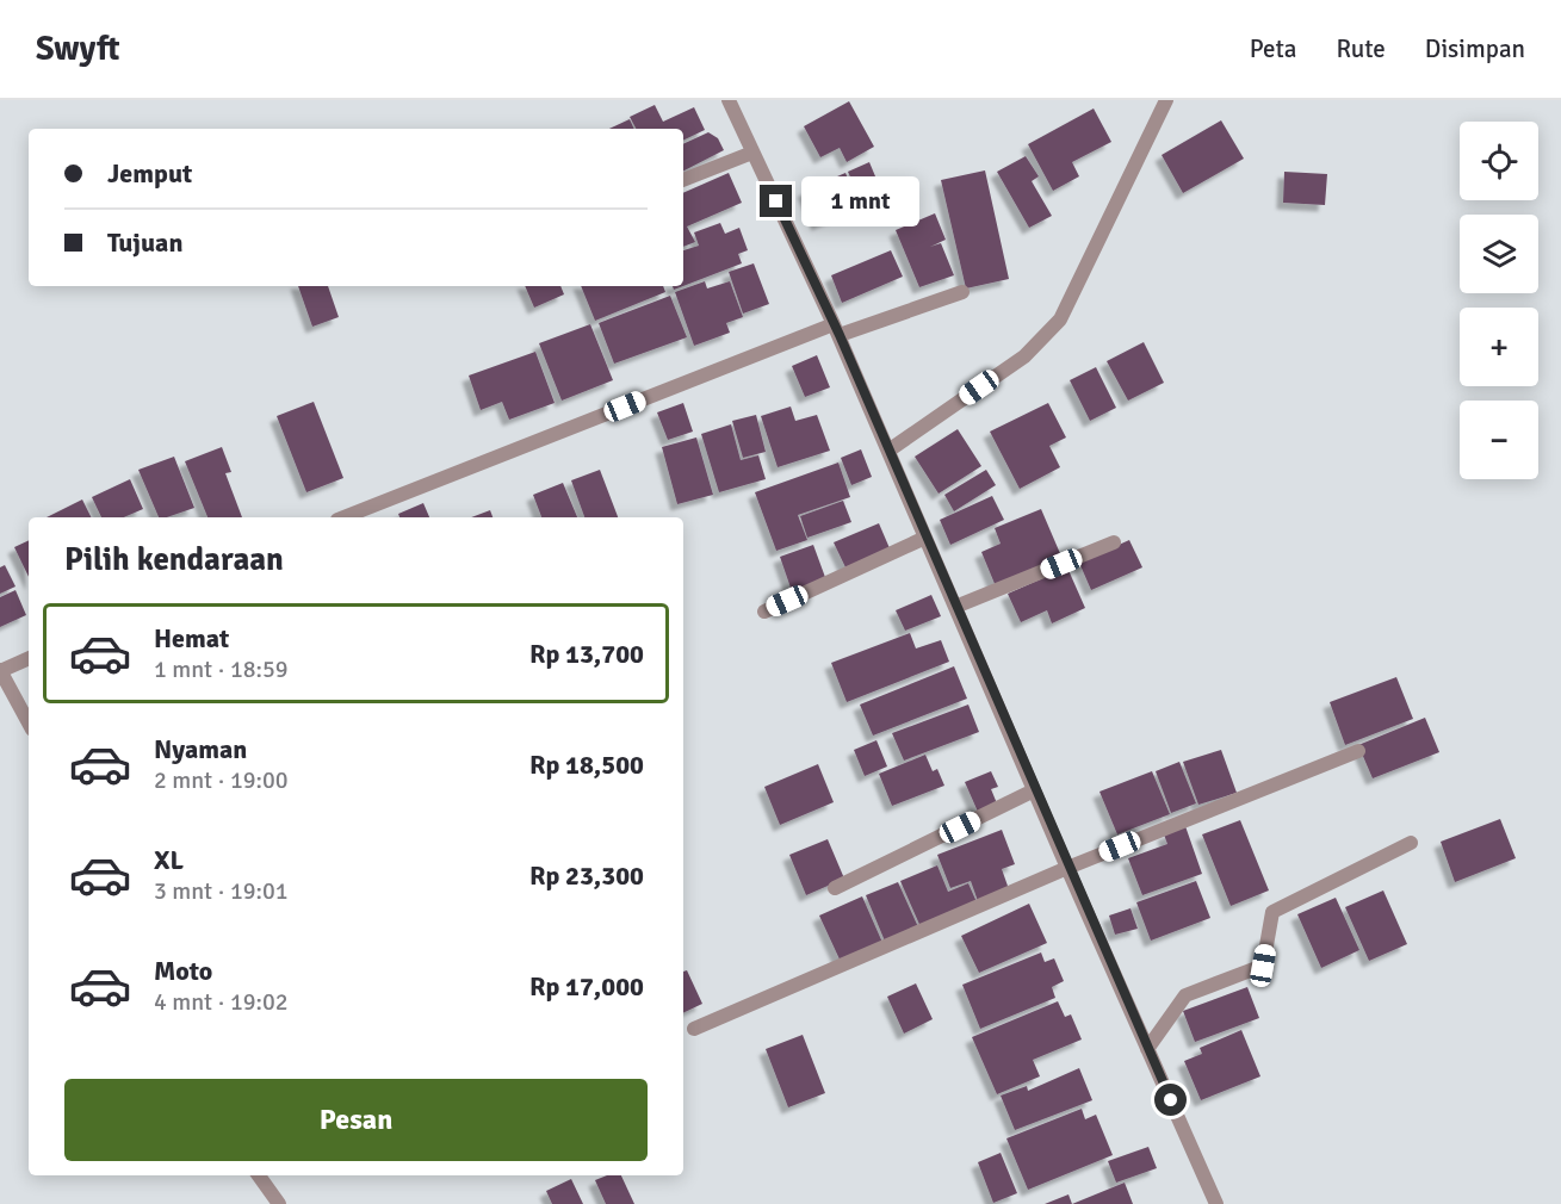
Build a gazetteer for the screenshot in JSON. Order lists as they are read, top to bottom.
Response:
{
  "page": {
    "header": "Swyft",
    "nav": ["Peta", "Rute", "Disimpan"],
    "map_buttons": ["+", "−"],
    "banner": ["Jemput", "Tujuan"],
    "bubble": "1 mnt",
    "heading": "Pilih kendaraan",
    "list": [
      {
        "name": "Hemat",
        "note": "1 mnt · 18:59",
        "value": "Rp 13,700"
      },
      {
        "name": "Nyaman",
        "note": "2 mnt · 19:00",
        "value": "Rp 18,500"
      },
      {
        "name": "XL",
        "note": "3 mnt · 19:01",
        "value": "Rp 23,300"
      },
      {
        "name": "Moto",
        "note": "4 mnt · 19:02",
        "value": "Rp 17,000"
      }
    ],
    "buttons": "Pesan"
  }
}
